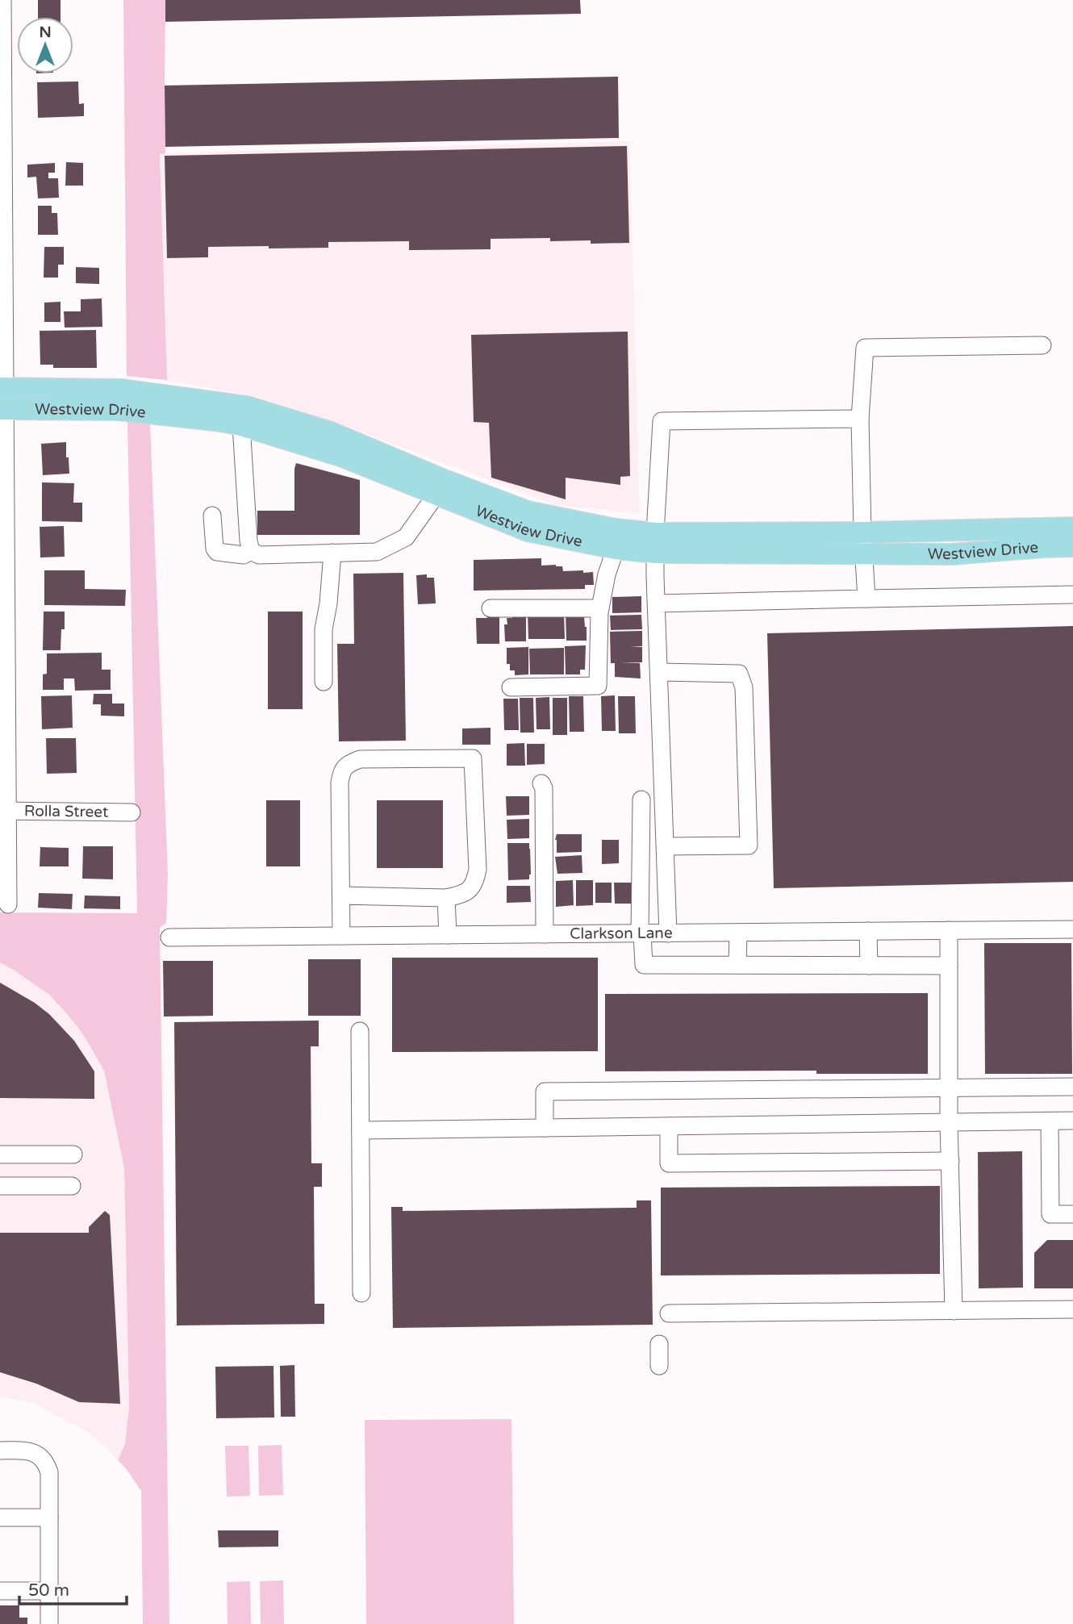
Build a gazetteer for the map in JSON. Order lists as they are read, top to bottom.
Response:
{
  "streets": {
    "main road": ["Westview Drive"],
    "street": ["Rolla Street", "Clarkson Lane"]
  },
  "scale_bar": "50 m",
  "north": "top"
}
